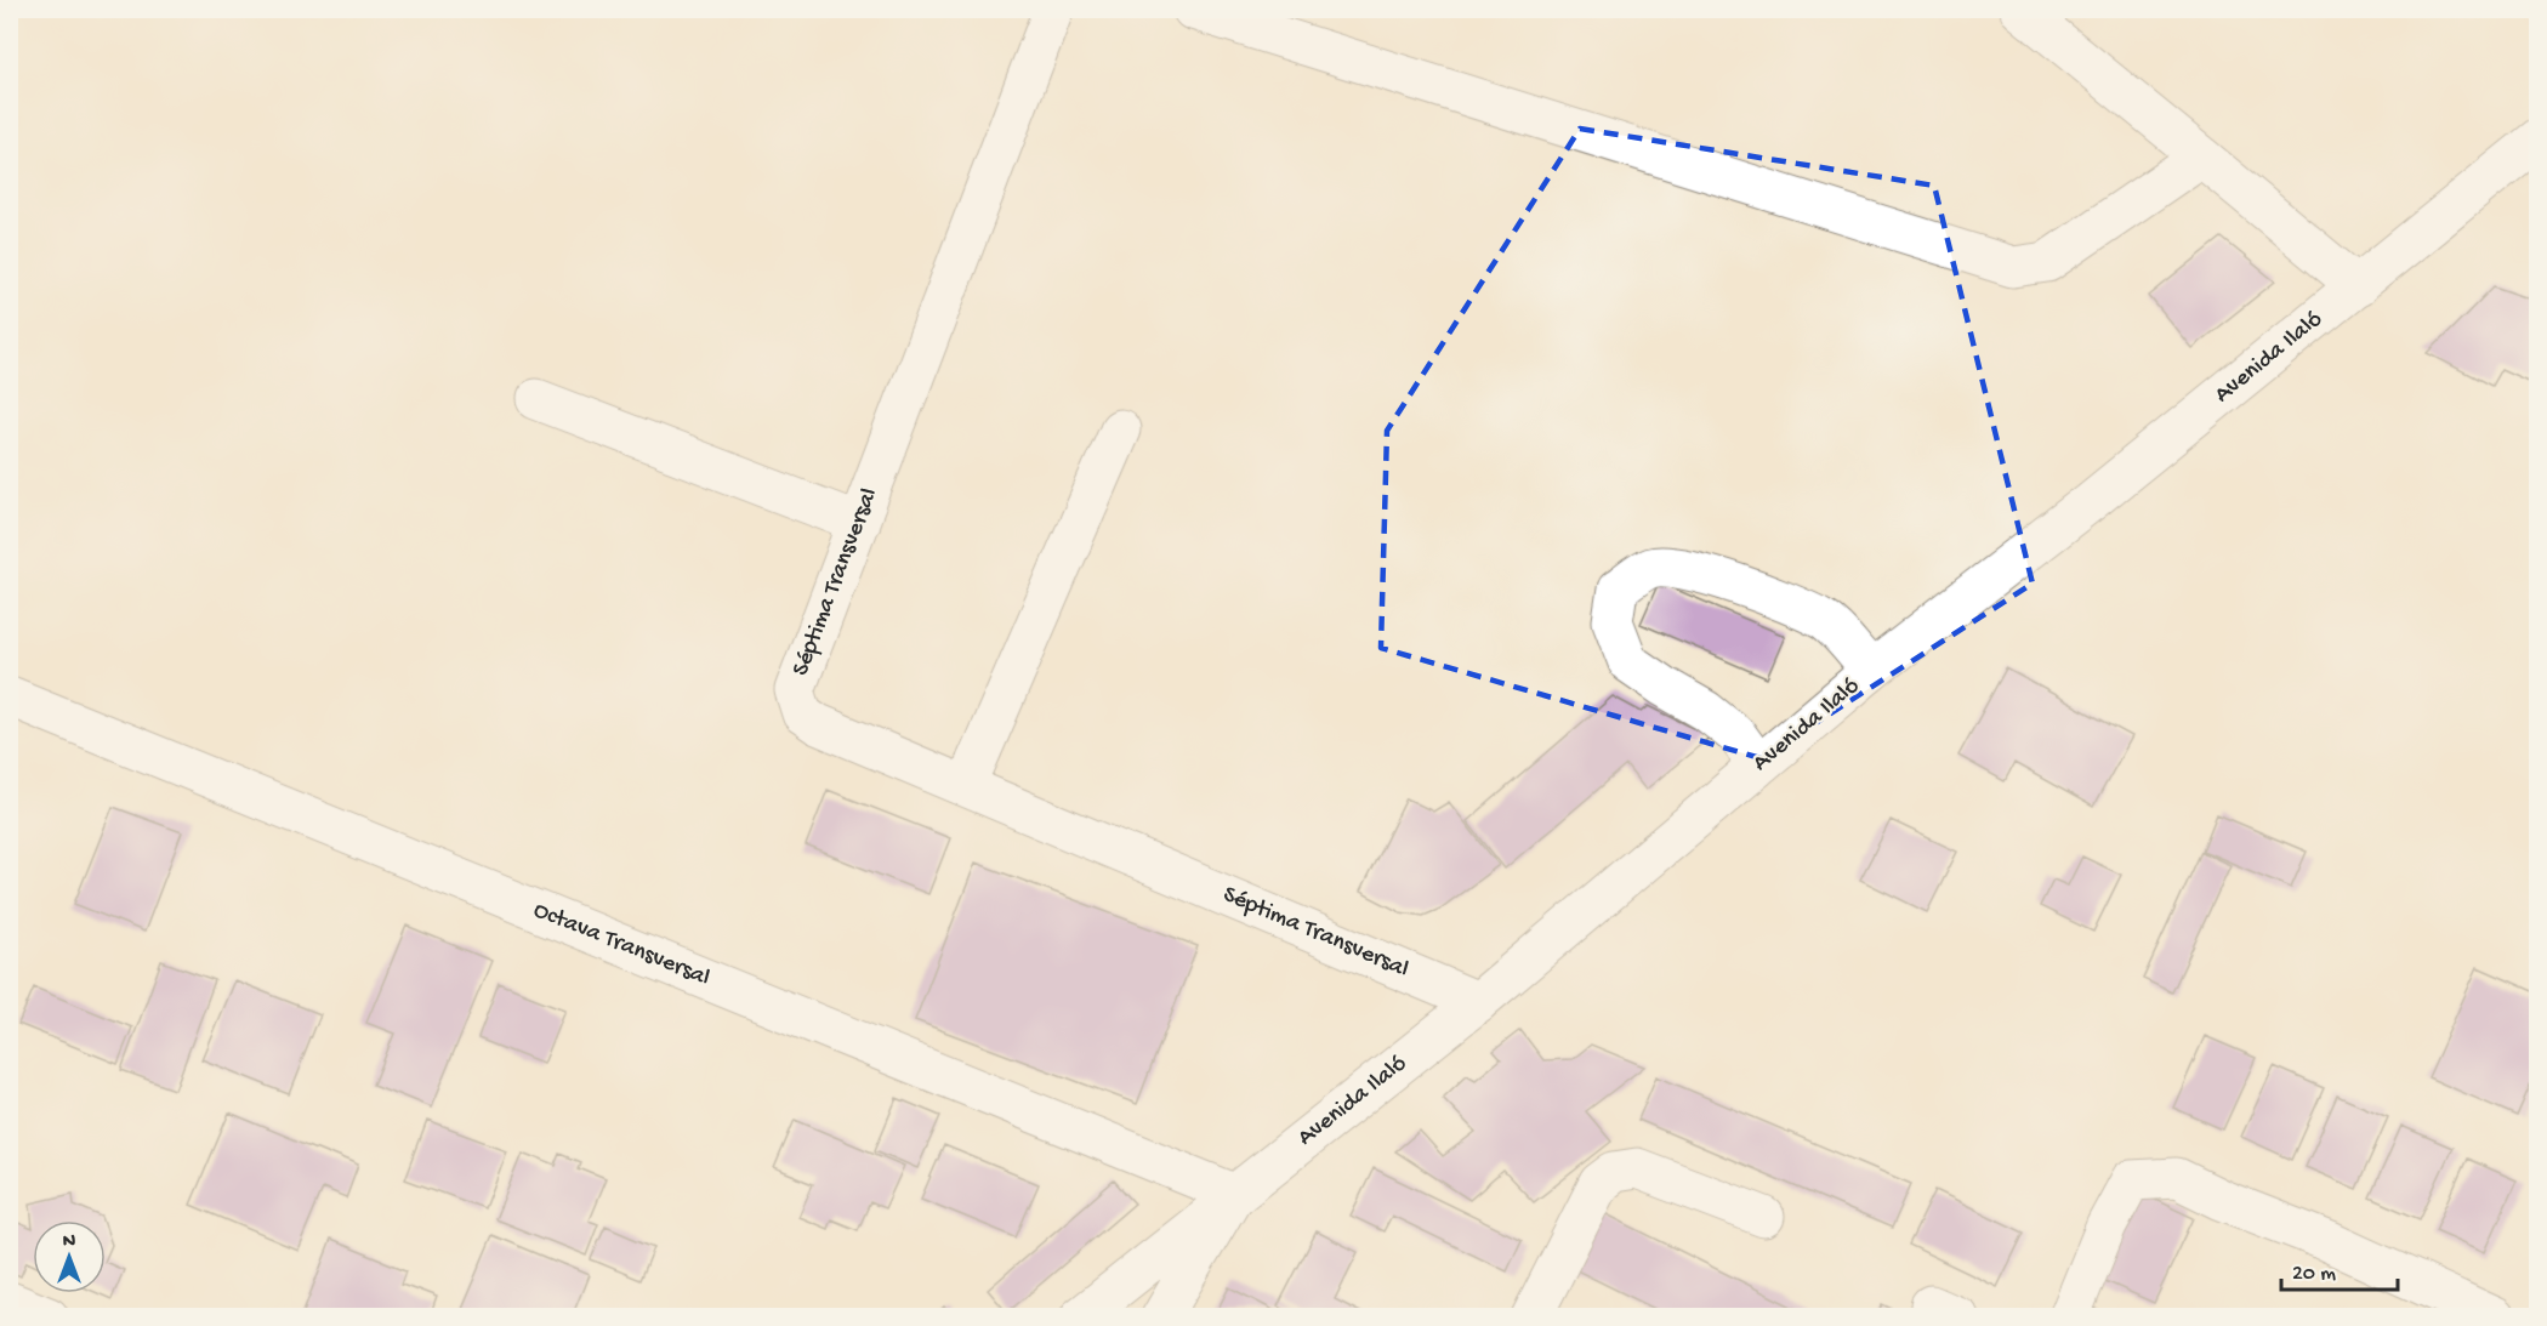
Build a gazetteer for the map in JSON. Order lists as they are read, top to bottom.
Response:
{
  "streets": {
    "street": ["Avenida Ilaló", "Séptima Transversal", "Octava Transversal"]
  },
  "crossings": [
    ["Avenida Ilaló", "Séptima Transversal"],
    ["Avenida Ilaló", "Octava Transversal"]
  ],
  "scale_bar": "20 m",
  "north": "top"
}
